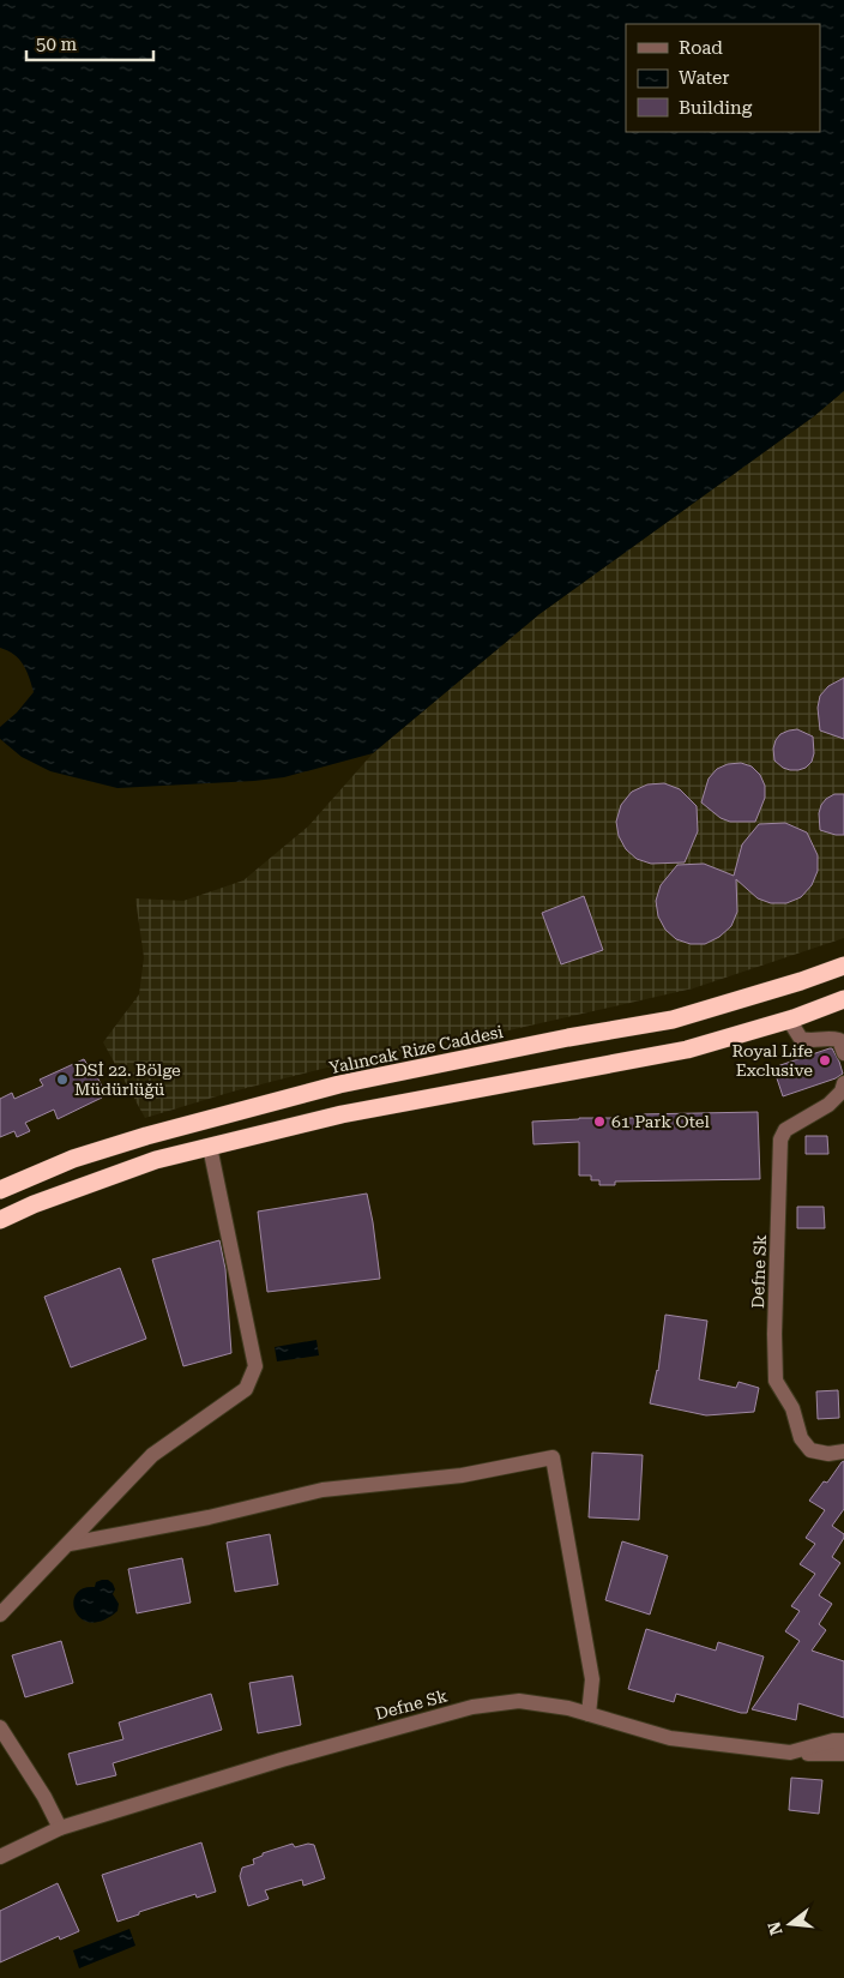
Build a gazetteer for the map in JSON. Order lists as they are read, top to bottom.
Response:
{
  "streets": {
    "highway": ["Yalıncak Rize Caddesi"],
    "street": ["Defne Sk"]
  },
  "places": ["Royal Life Exclusive", "DSİ 22. Bölge Müdürlüğü", "61 Park Otel"],
  "legend": ["Road", "Water", "Building"],
  "scale_bar": "50 m",
  "north": "left"
}
